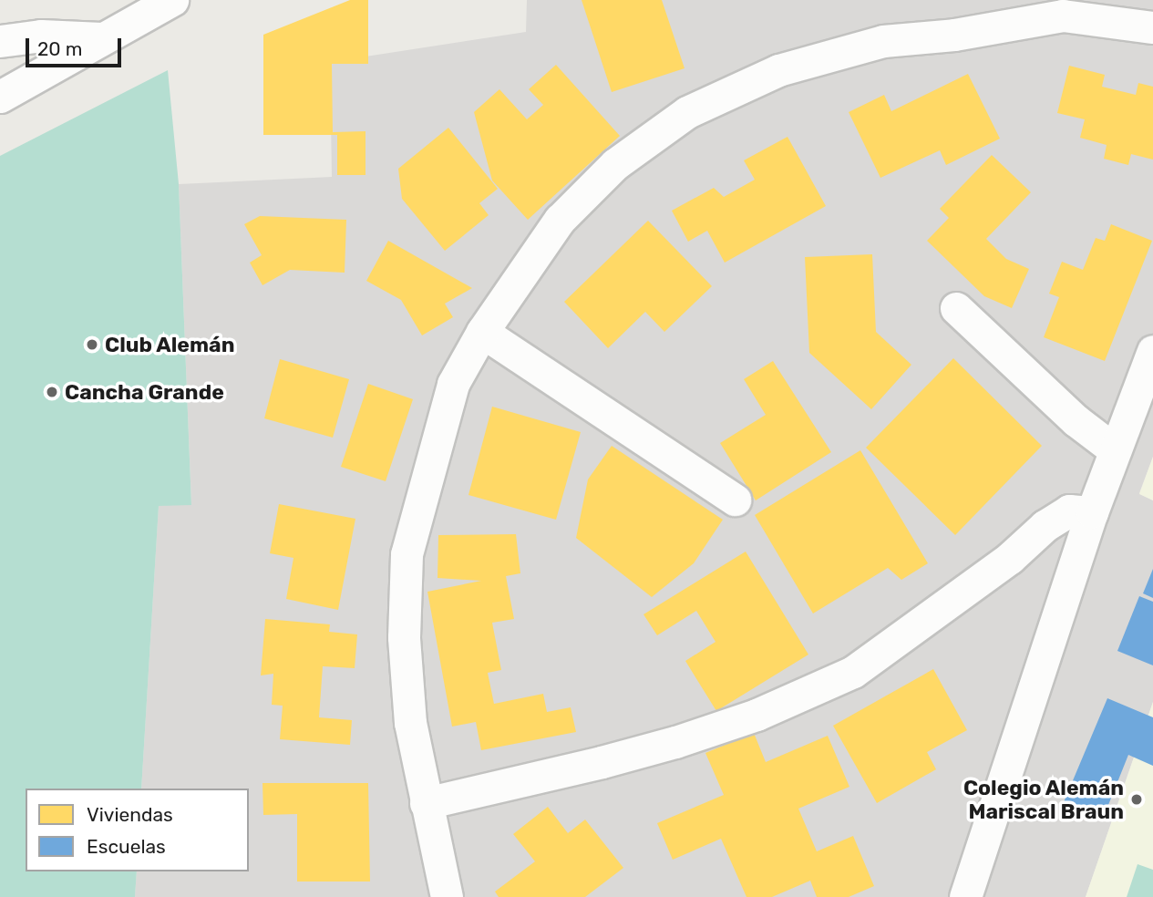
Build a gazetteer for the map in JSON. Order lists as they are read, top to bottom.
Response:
{
  "places": ["Club Alemán", "Cancha Grande", "Colegio Alemán Mariscal Braun"],
  "legend": ["Viviendas", "Escuelas"],
  "scale_bar": "20 m"
}
